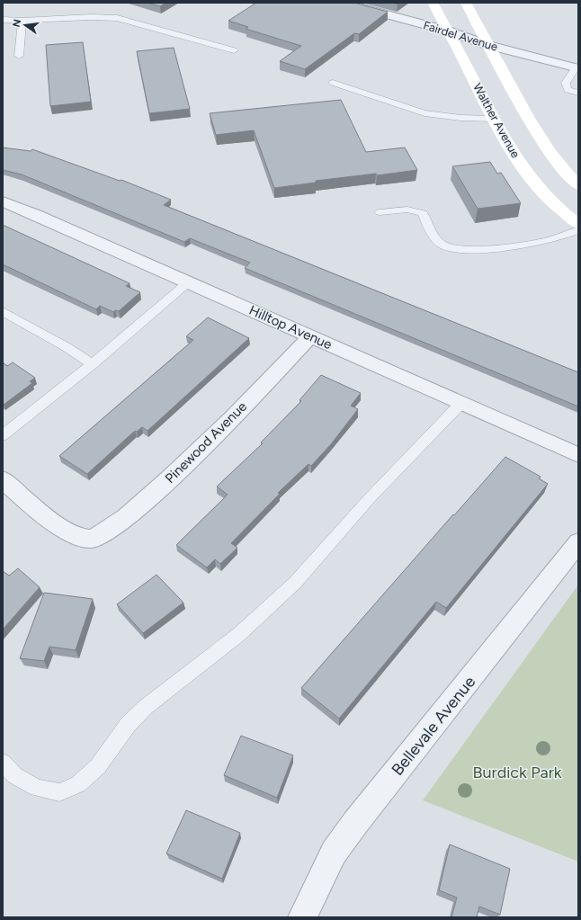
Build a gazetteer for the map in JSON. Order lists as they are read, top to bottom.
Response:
{
  "streets": {
    "main road": ["Walther Avenue"],
    "street": [
      "Fairdel Avenue",
      "Hilltop Avenue",
      "Pinewood Avenue",
      "Bellevale Avenue"
    ]
  },
  "crossings": [
    ["Fairdel Avenue", "Walther Avenue"],
    ["Hilltop Avenue", "Pinewood Avenue"]
  ],
  "parks": ["Burdick Park"],
  "north": "left"
}
